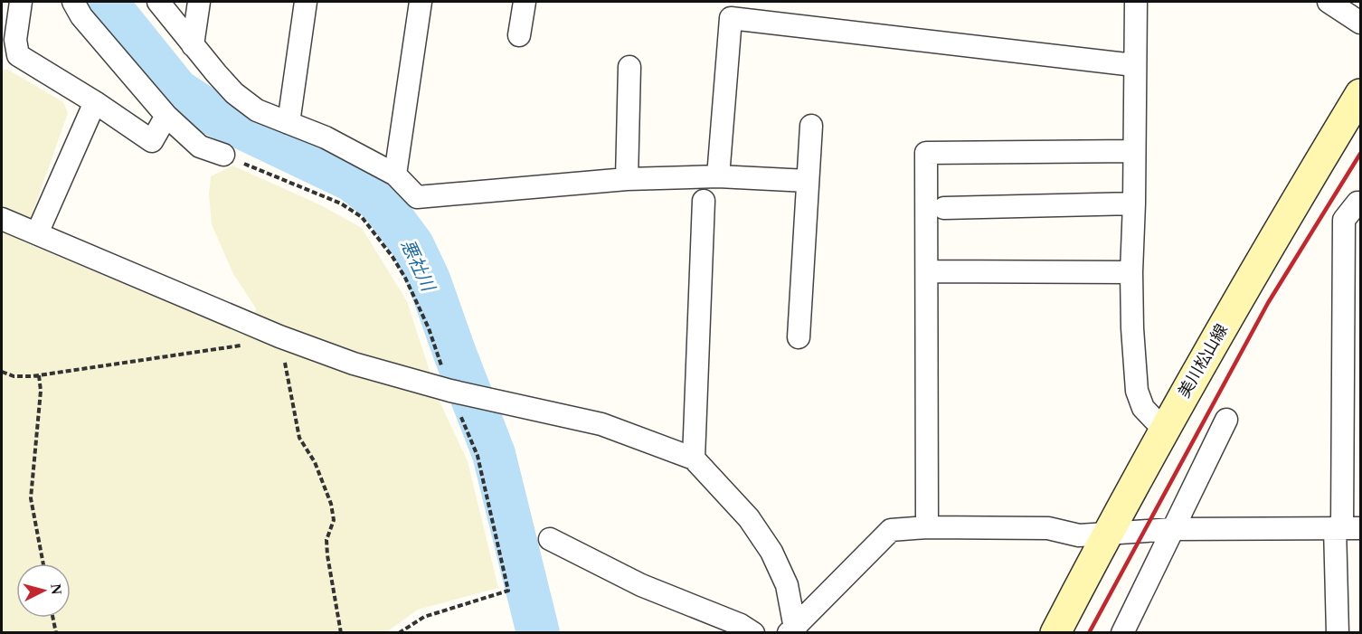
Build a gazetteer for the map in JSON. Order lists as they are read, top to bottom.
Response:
{
  "streets": {
    "main road": ["美川松山線"]
  },
  "water": ["悪社川"],
  "north": "right"
}
